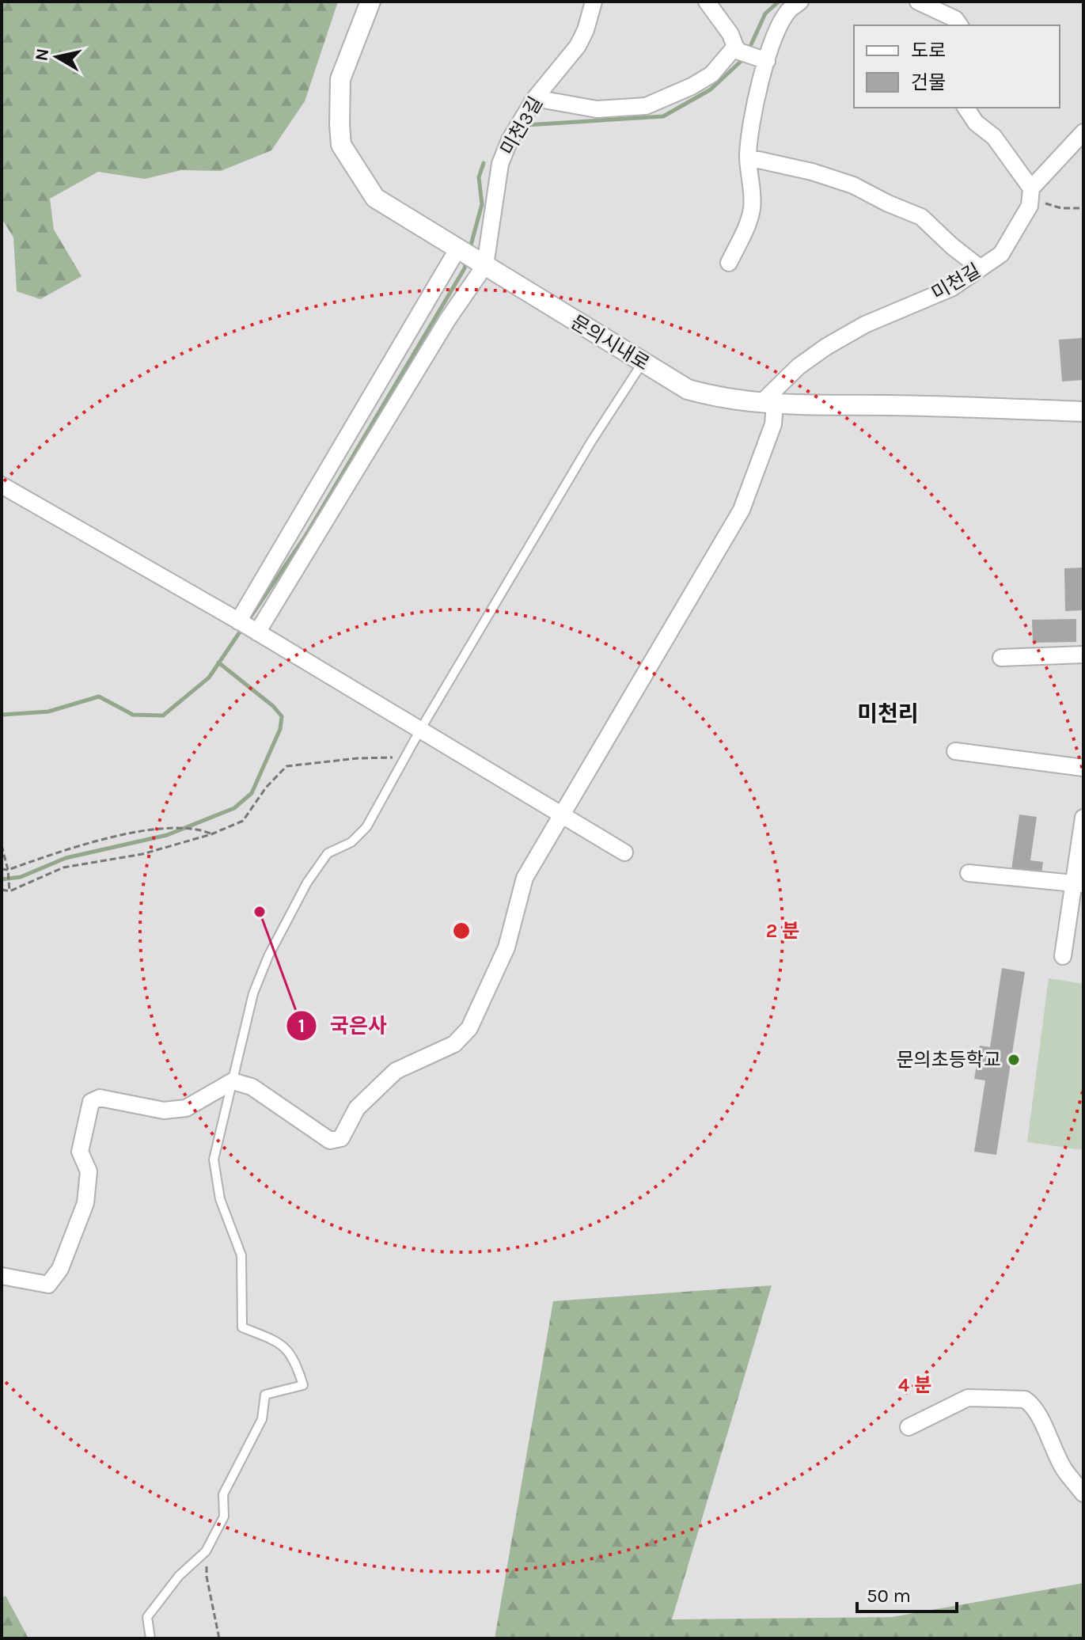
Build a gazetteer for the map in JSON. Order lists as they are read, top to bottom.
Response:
{
  "streets": {
    "street": ["미천3길", "미천길", "문의시내로"]
  },
  "crossings": [
    ["미천3길", "문의시내로"],
    ["미천길", "문의시내로"]
  ],
  "districts": ["미천리"],
  "places": ["국은사", "문의초등학교"],
  "legend": ["도로", "건물"],
  "scale_bar": "50 m",
  "north": "left",
  "rings": ["2 분", "4 분"]
}
